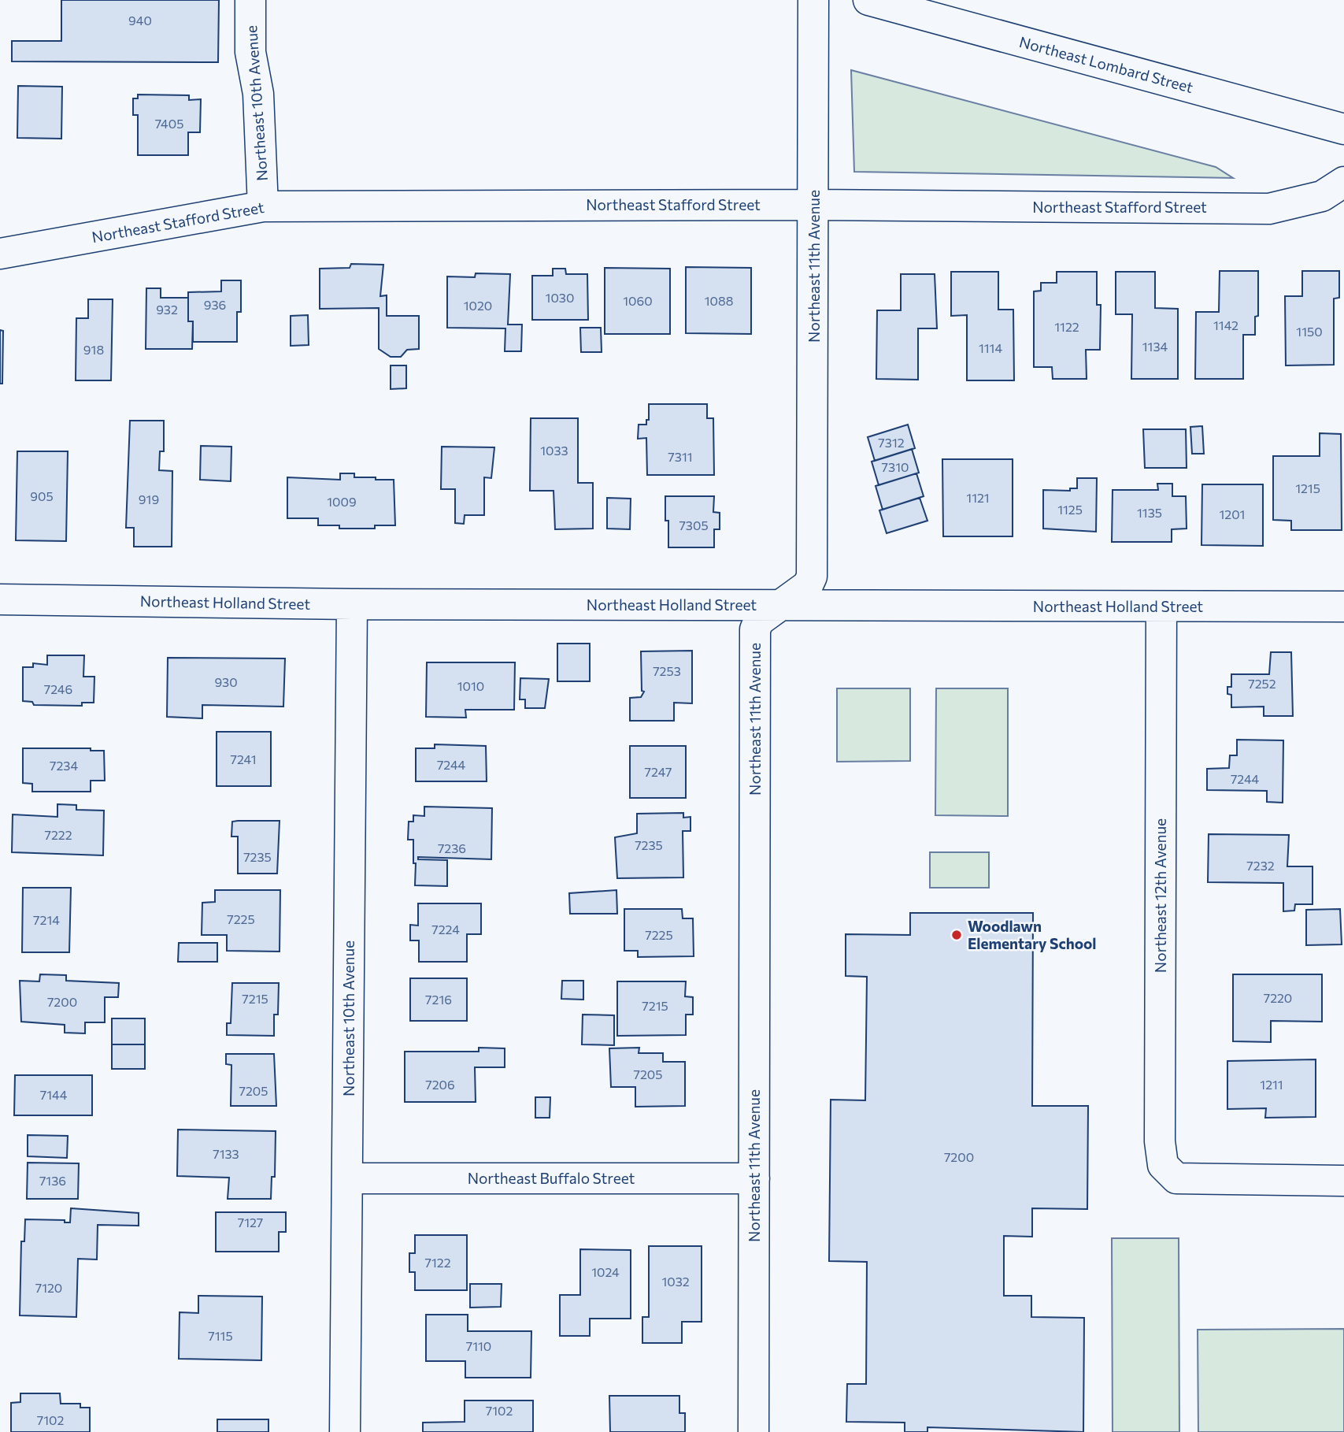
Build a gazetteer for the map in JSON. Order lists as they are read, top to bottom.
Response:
{
  "streets": {
    "street": [
      "Northeast Lombard Street",
      "Northeast 10th Avenue",
      "Northeast Stafford Street",
      "Northeast 11th Avenue",
      "Northeast Holland Street",
      "Northeast 12th Avenue",
      "Northeast Buffalo Street"
    ]
  },
  "crossings": [
    ["Northeast 10th Avenue", "Northeast Stafford Street"],
    ["Northeast 10th Avenue", "Northeast Holland Street"],
    ["Northeast 10th Avenue", "Northeast Buffalo Street"],
    ["Northeast Stafford Street", "Northeast 11th Avenue"],
    ["Northeast 11th Avenue", "Northeast Holland Street"],
    ["Northeast 11th Avenue", "Northeast Buffalo Street"],
    ["Northeast Holland Street", "Northeast 12th Avenue"]
  ],
  "places": ["Woodlawn Elementary School"],
  "house_numbers": [
    "940",
    "7405",
    "1030",
    "1060",
    "1088",
    "936",
    "1020",
    "932",
    "1142",
    "1122",
    "1150",
    "1134",
    "1114",
    "918",
    "7312",
    "1033",
    "7311",
    "7310",
    "1215",
    "905",
    "1121",
    "919",
    "1009",
    "1125",
    "1135",
    "1201",
    "7305",
    "7253",
    "930",
    "7252",
    "1010",
    "7246",
    "7241",
    "7244",
    "7234",
    "7247",
    "7244",
    "7222",
    "7235",
    "7236",
    "7235",
    "7232",
    "7225",
    "7214",
    "7224",
    "7225",
    "7220",
    "7215",
    "7216",
    "7200",
    "7215",
    "7205",
    "7206",
    "1211",
    "7205",
    "7144",
    "7133",
    "7200",
    "7136",
    "7127",
    "7122",
    "1024",
    "1032",
    "7120",
    "7115",
    "7110",
    "7102",
    "7102"
  ]
}
